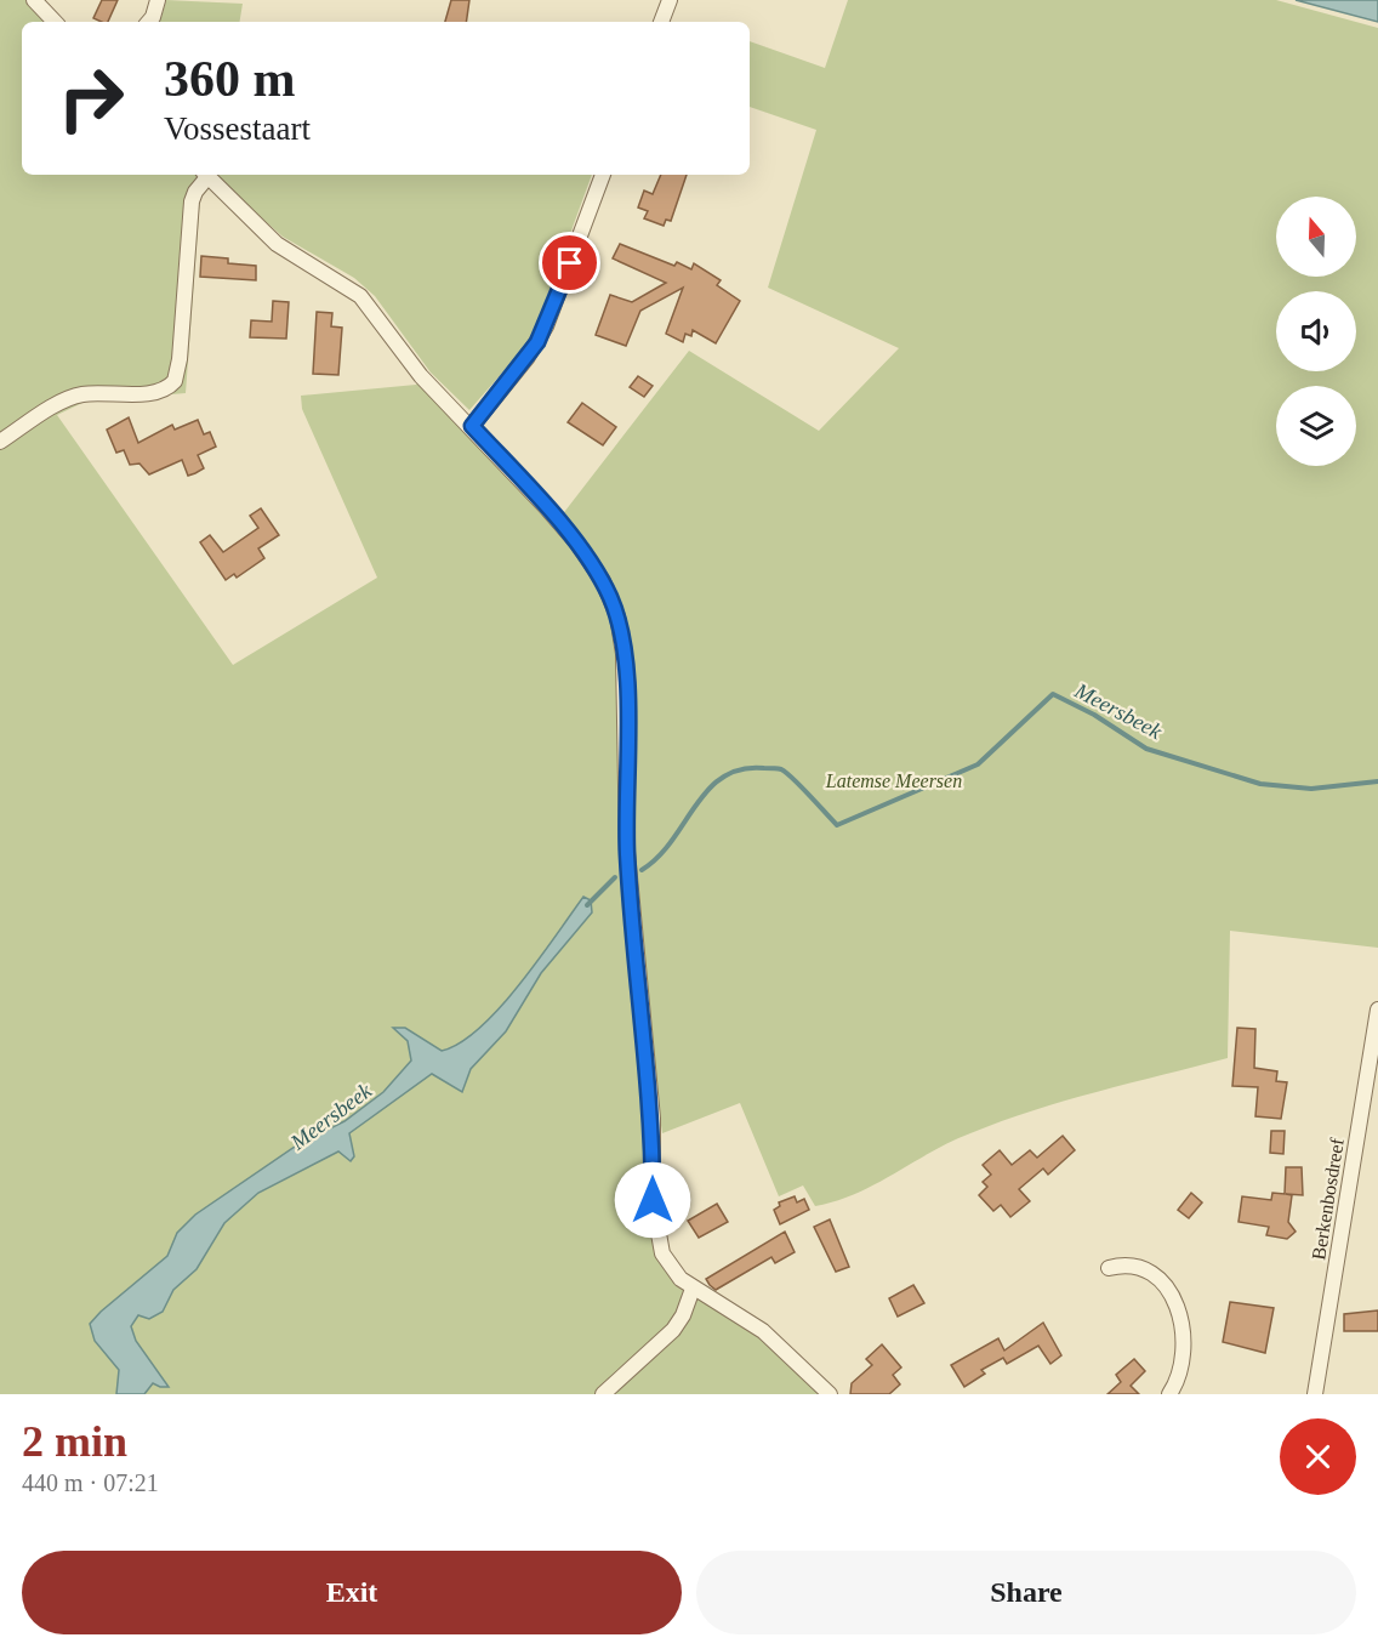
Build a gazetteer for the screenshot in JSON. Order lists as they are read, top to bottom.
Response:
{
  "streets": {
    "street": ["Berkenbosdreef"]
  },
  "water": ["Meersbeek"],
  "parks": ["Latemse Meersen"],
  "north": "top",
  "page": {
    "turn": ["360 m", "Vossestaart"],
    "heading": ["2 min", "440 m · 07:21"],
    "buttons": ["Exit", "Share"]
  }
}
